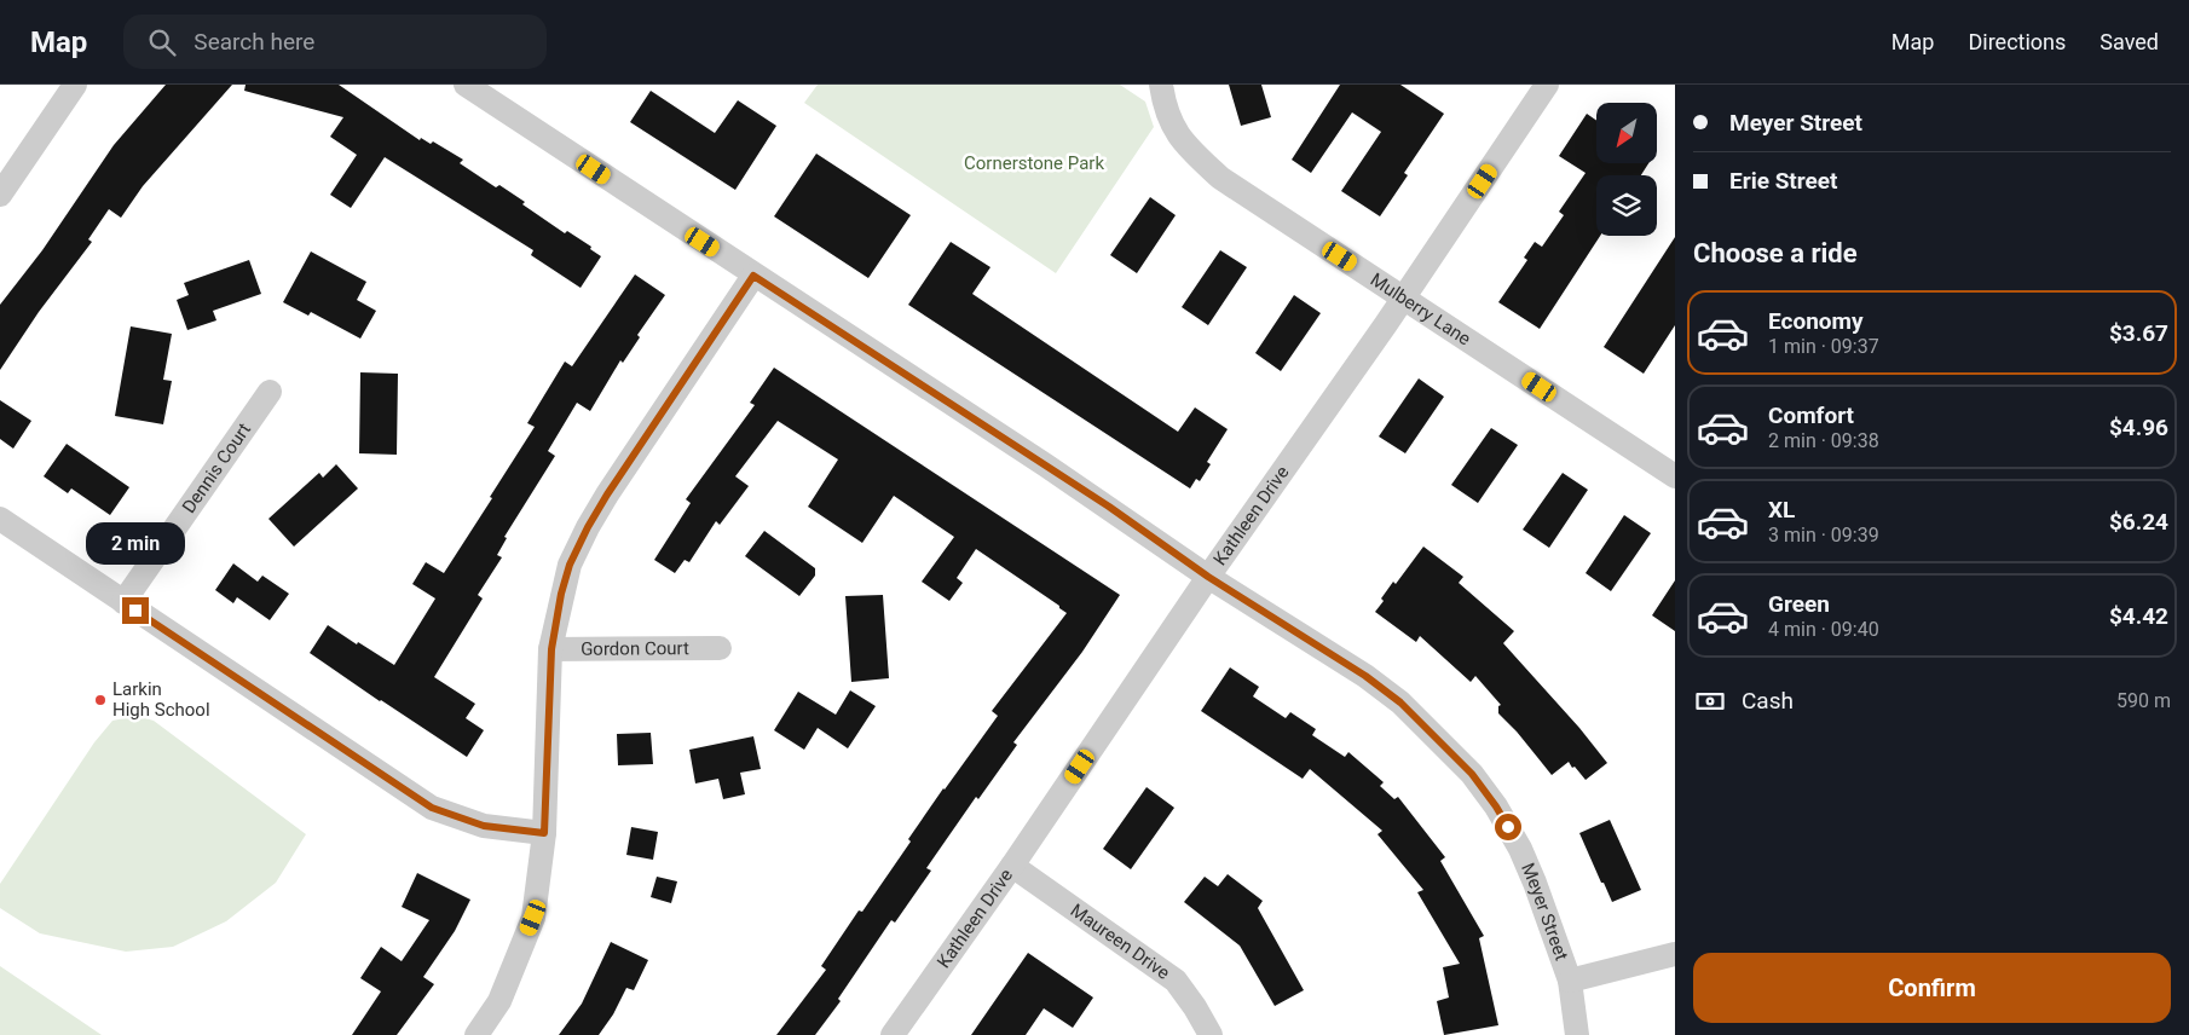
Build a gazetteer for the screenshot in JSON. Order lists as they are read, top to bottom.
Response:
{
  "streets": {
    "street": [
      "Mulberry Lane",
      "Dennis Court",
      "Kathleen Drive",
      "Gordon Court",
      "Meyer Street",
      "Maureen Drive"
    ]
  },
  "crossings": [
    ["Mulberry Lane", "Kathleen Drive"],
    ["Kathleen Drive", "Meyer Street"],
    ["Kathleen Drive", "Maureen Drive"]
  ],
  "parks": ["Cornerstone Park"],
  "places": ["Larkin High School"],
  "north": "bottom left",
  "page": {
    "header": "Map",
    "search": "Search here",
    "nav": ["Map", "Directions", "Saved"],
    "banner": ["Meyer Street", "Erie Street"],
    "heading": "Choose a ride",
    "list": [
      {
        "name": "Economy",
        "note": "1 min · 09:37",
        "value": "$3.67"
      },
      {
        "name": "Comfort",
        "note": "2 min · 09:38",
        "value": "$4.96"
      },
      {
        "name": "XL",
        "note": "3 min · 09:39",
        "value": "$6.24"
      },
      {
        "name": "Green",
        "note": "4 min · 09:40",
        "value": "$4.42"
      }
    ],
    "bubble": "2 min",
    "pay": ["Cash", "590 m"],
    "buttons": "Confirm"
  }
}
